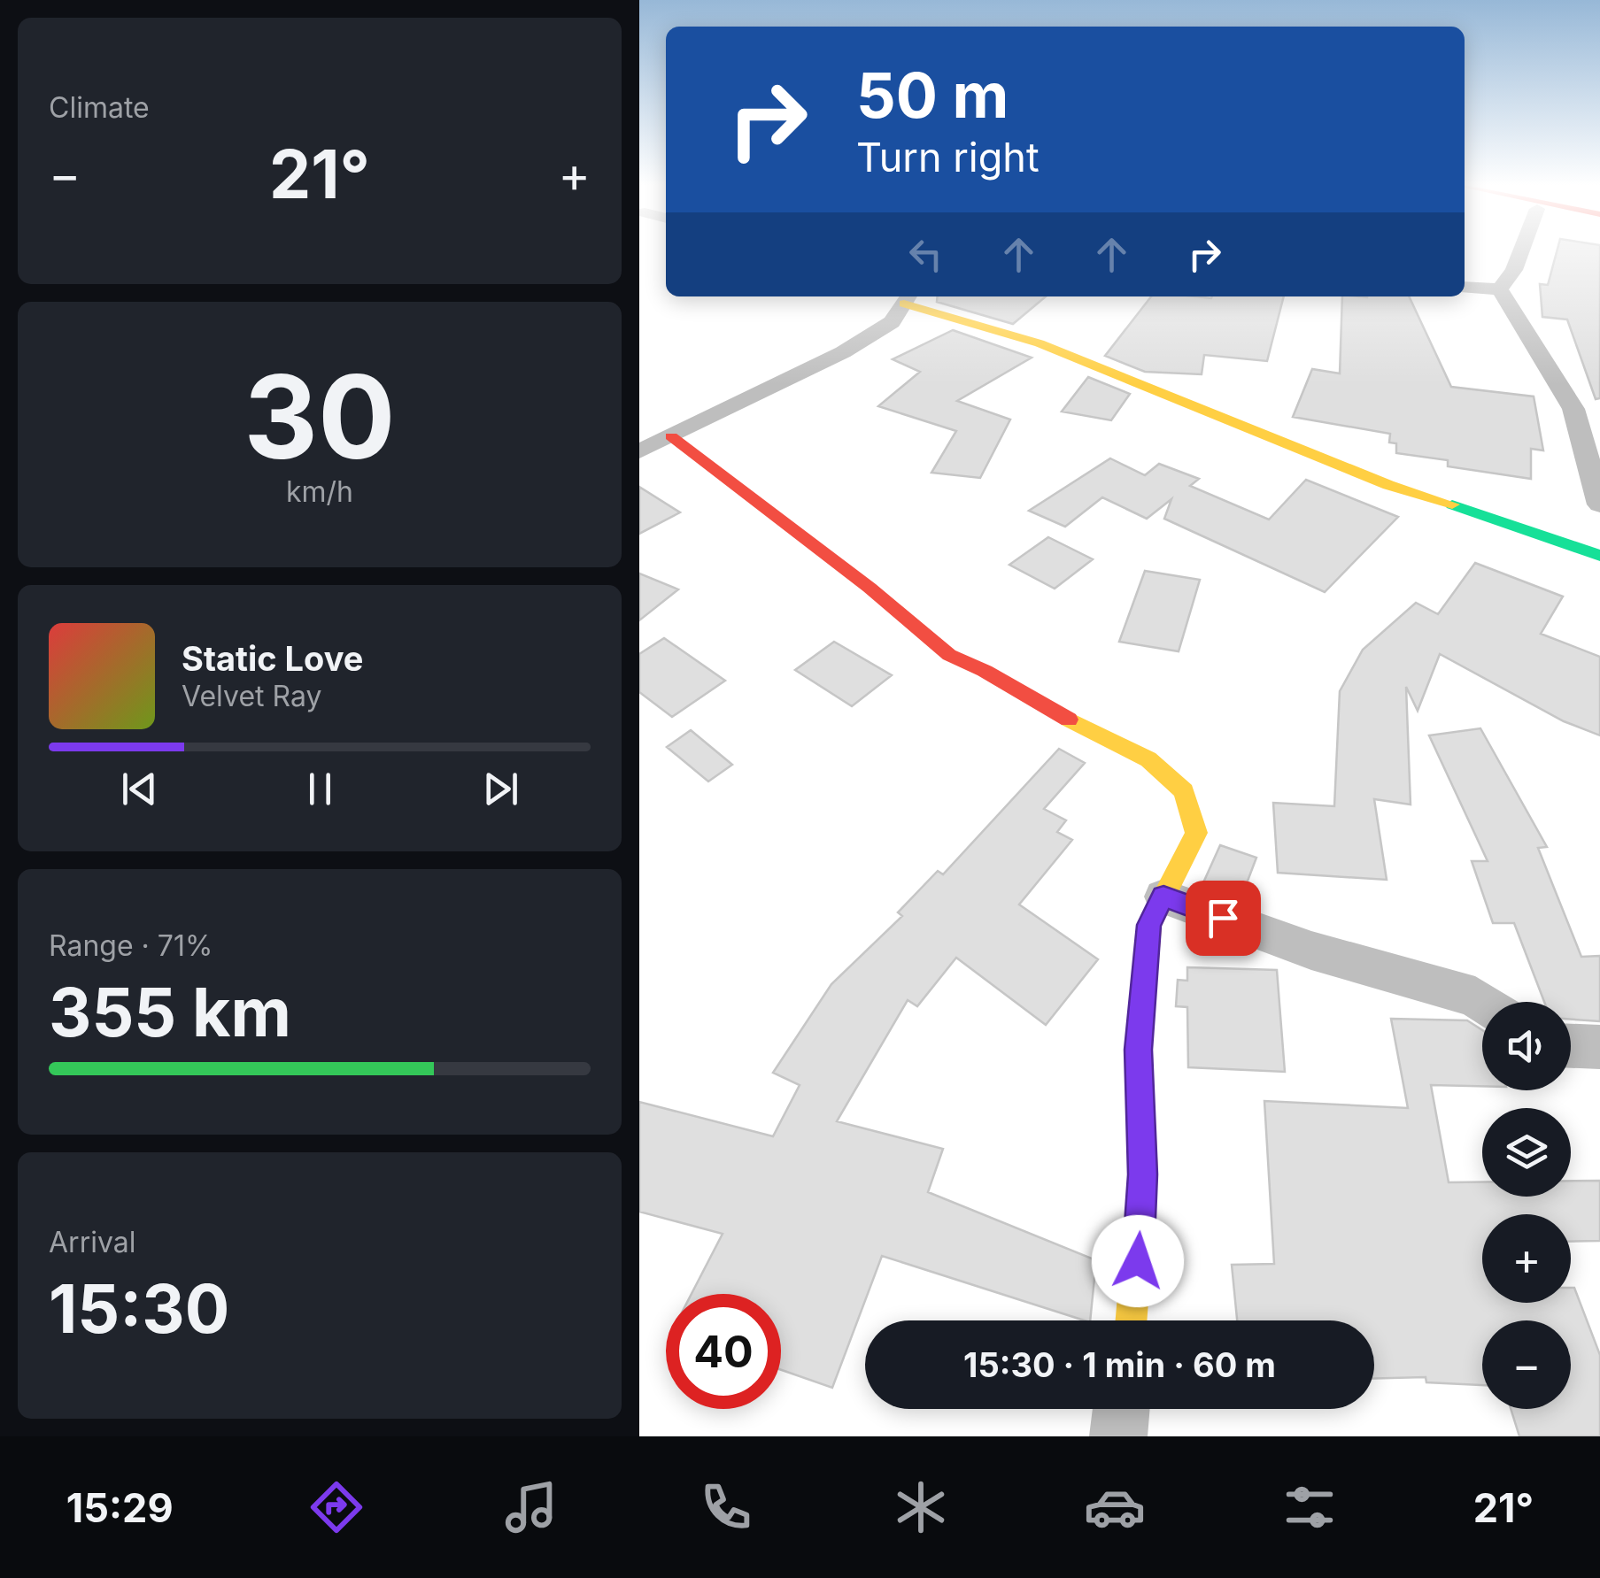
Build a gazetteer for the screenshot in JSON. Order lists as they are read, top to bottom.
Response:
{
  "page": {
    "tile": [
      "Climate",
      ["30", "km/h"],
      ["Range · 71%", "355 km"],
      ["Arrival", "15:30"]
    ],
    "turn": ["50 m", "Turn right"],
    "heat": ["−", "21°", "+"],
    "song": ["Static Love", "Velvet Ray"],
    "map_buttons": ["+", "−"],
    "limit": "40",
    "trip": "15:30 · 1 min · 60 m",
    "tabs": ["15:29", "21°"]
  }
}
